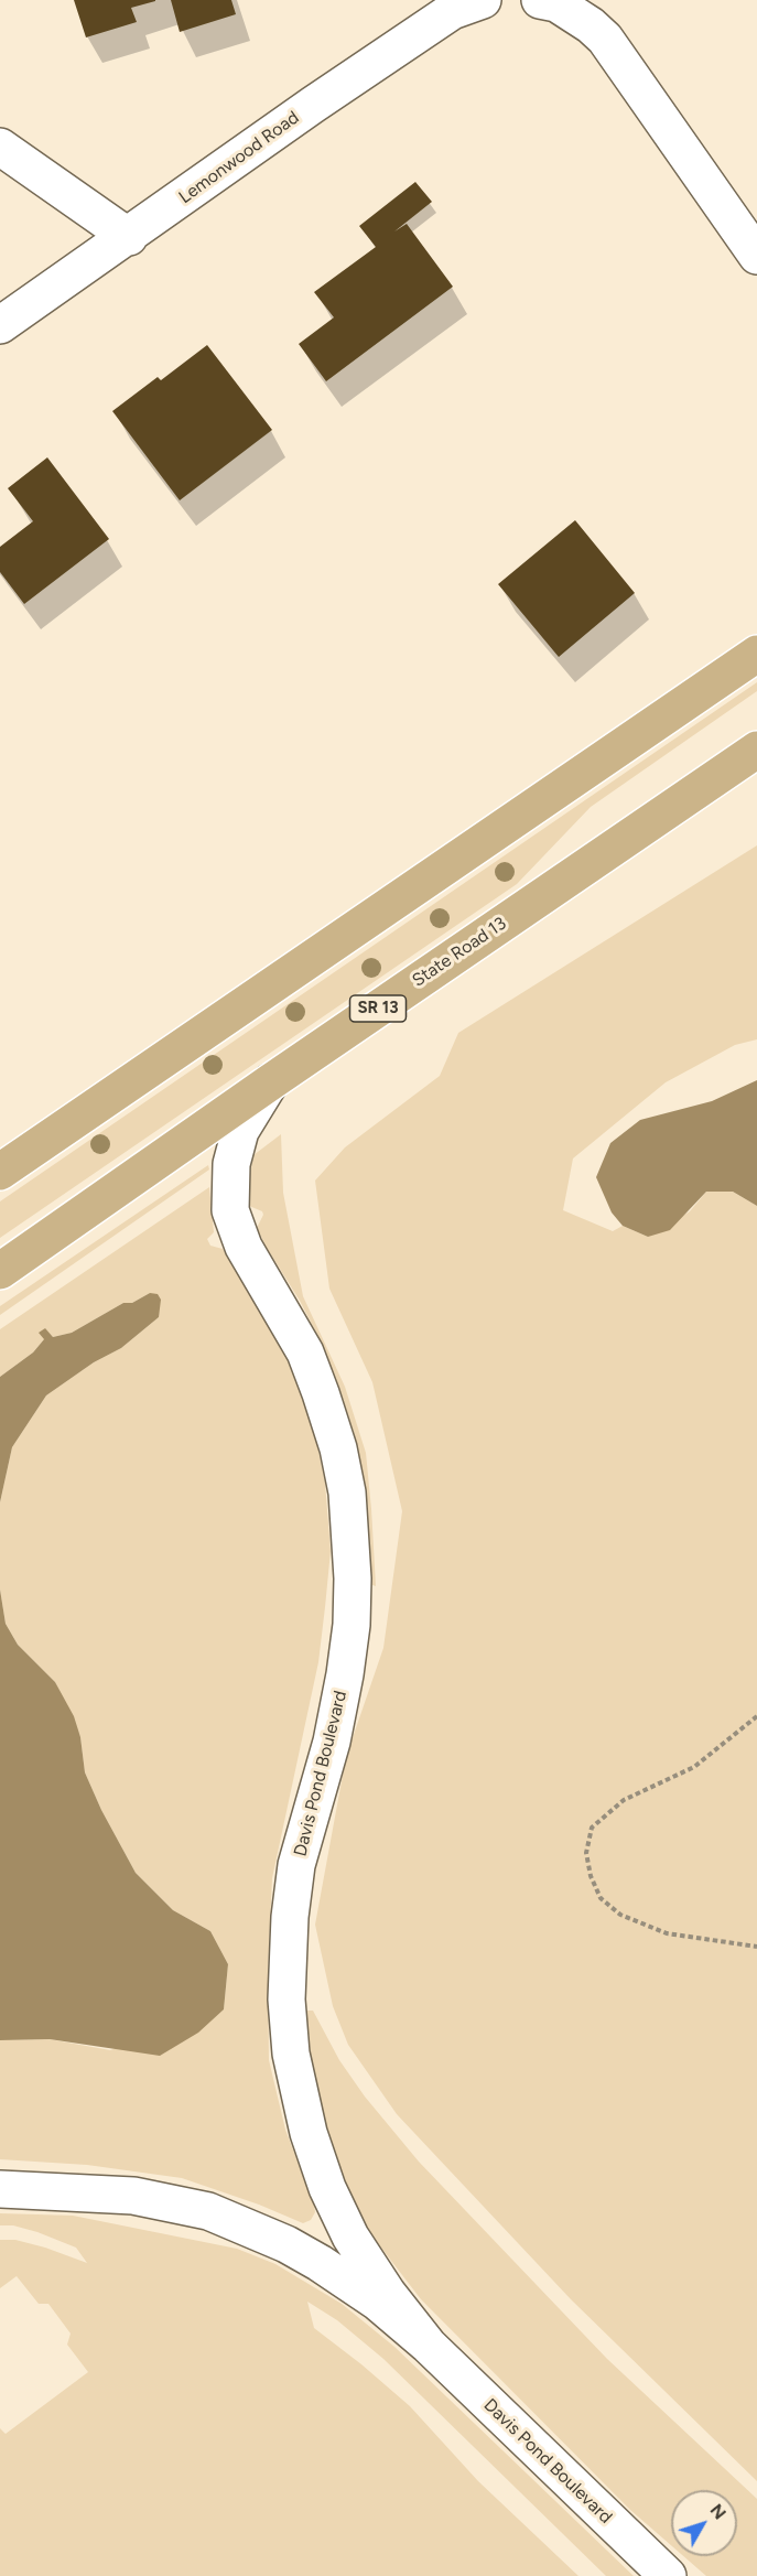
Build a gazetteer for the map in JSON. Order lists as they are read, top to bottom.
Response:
{
  "streets": {
    "main road": ["State Road 13", "SR 13"],
    "street": ["Lemonwood Road", "Davis Pond Boulevard"]
  },
  "crossings": [
    ["State Road 13", "Davis Pond Boulevard"]
  ],
  "north": "top right"
}
